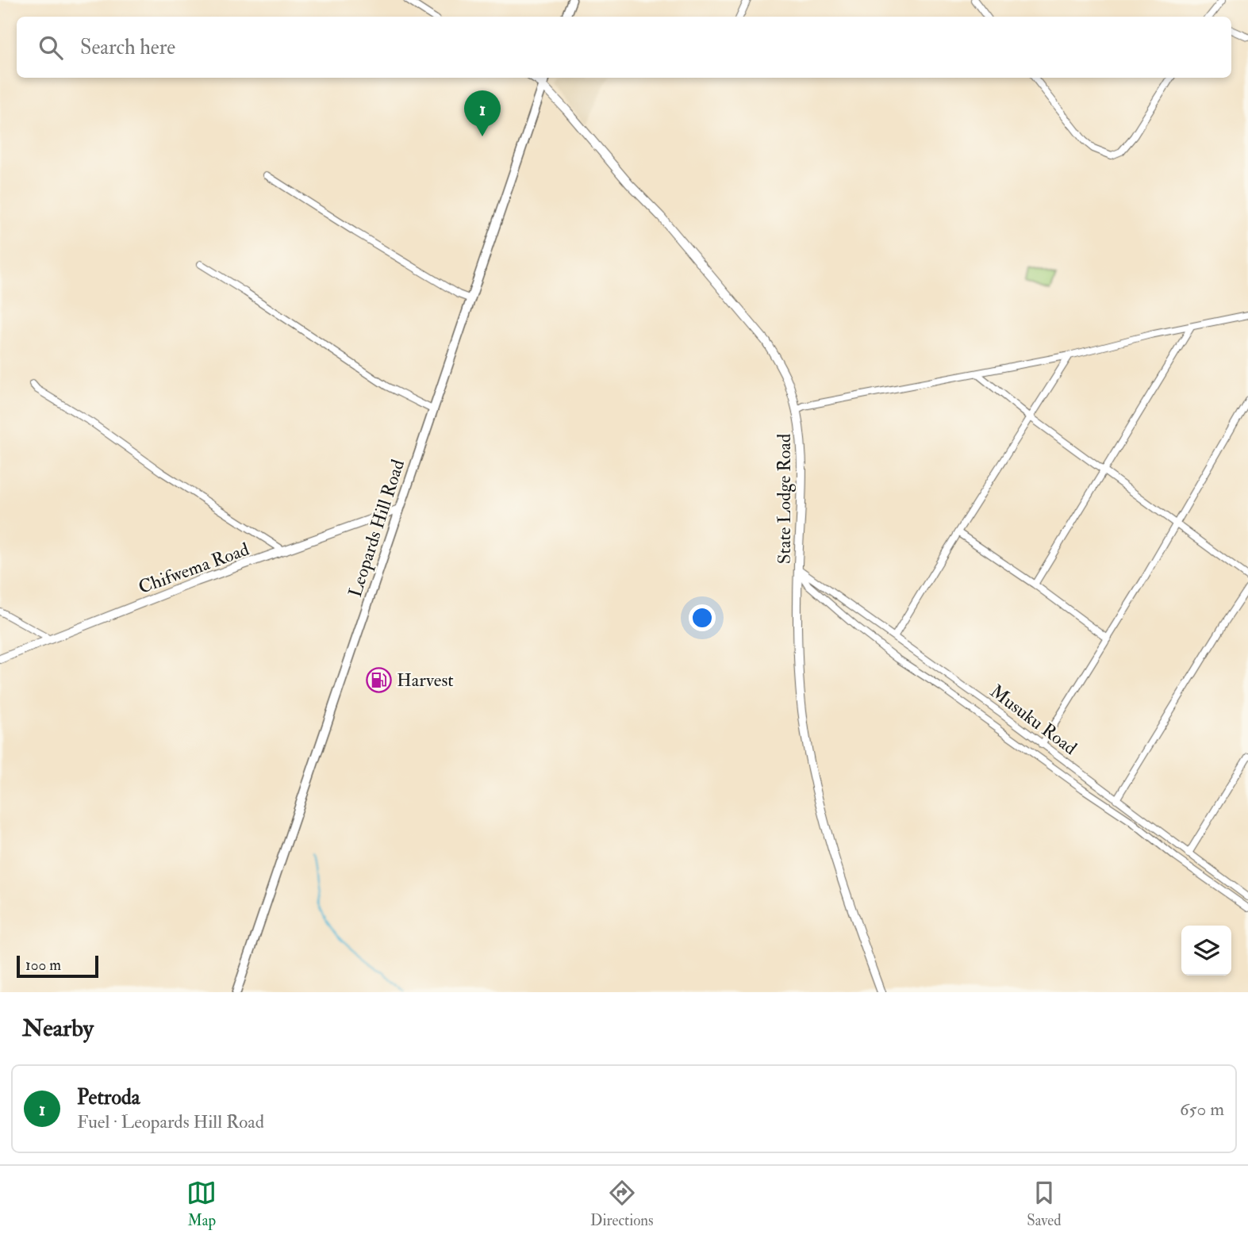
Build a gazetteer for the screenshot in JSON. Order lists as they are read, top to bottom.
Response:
{
  "streets": {
    "main road": ["Leopards Hill Road"],
    "street": ["State Lodge Road", "Chifwema Road", "Musuku Road"]
  },
  "crossings": [
    ["State Lodge Road", "Leopards Hill Road"],
    ["State Lodge Road", "Musuku Road"],
    ["Leopards Hill Road", "Chifwema Road"]
  ],
  "places": {
    "fuel station": ["Harvest"]
  },
  "scale_bar": "100 m",
  "page": {
    "search": "Search here",
    "pins": "1",
    "scale": "100 m",
    "heading": "Nearby",
    "list": [
      {
        "mark": "1",
        "name": "Petroda",
        "note": "Fuel · Leopards Hill Road",
        "value": "650 m"
      }
    ],
    "nav": ["Map", "Directions", "Saved"]
  }
}
